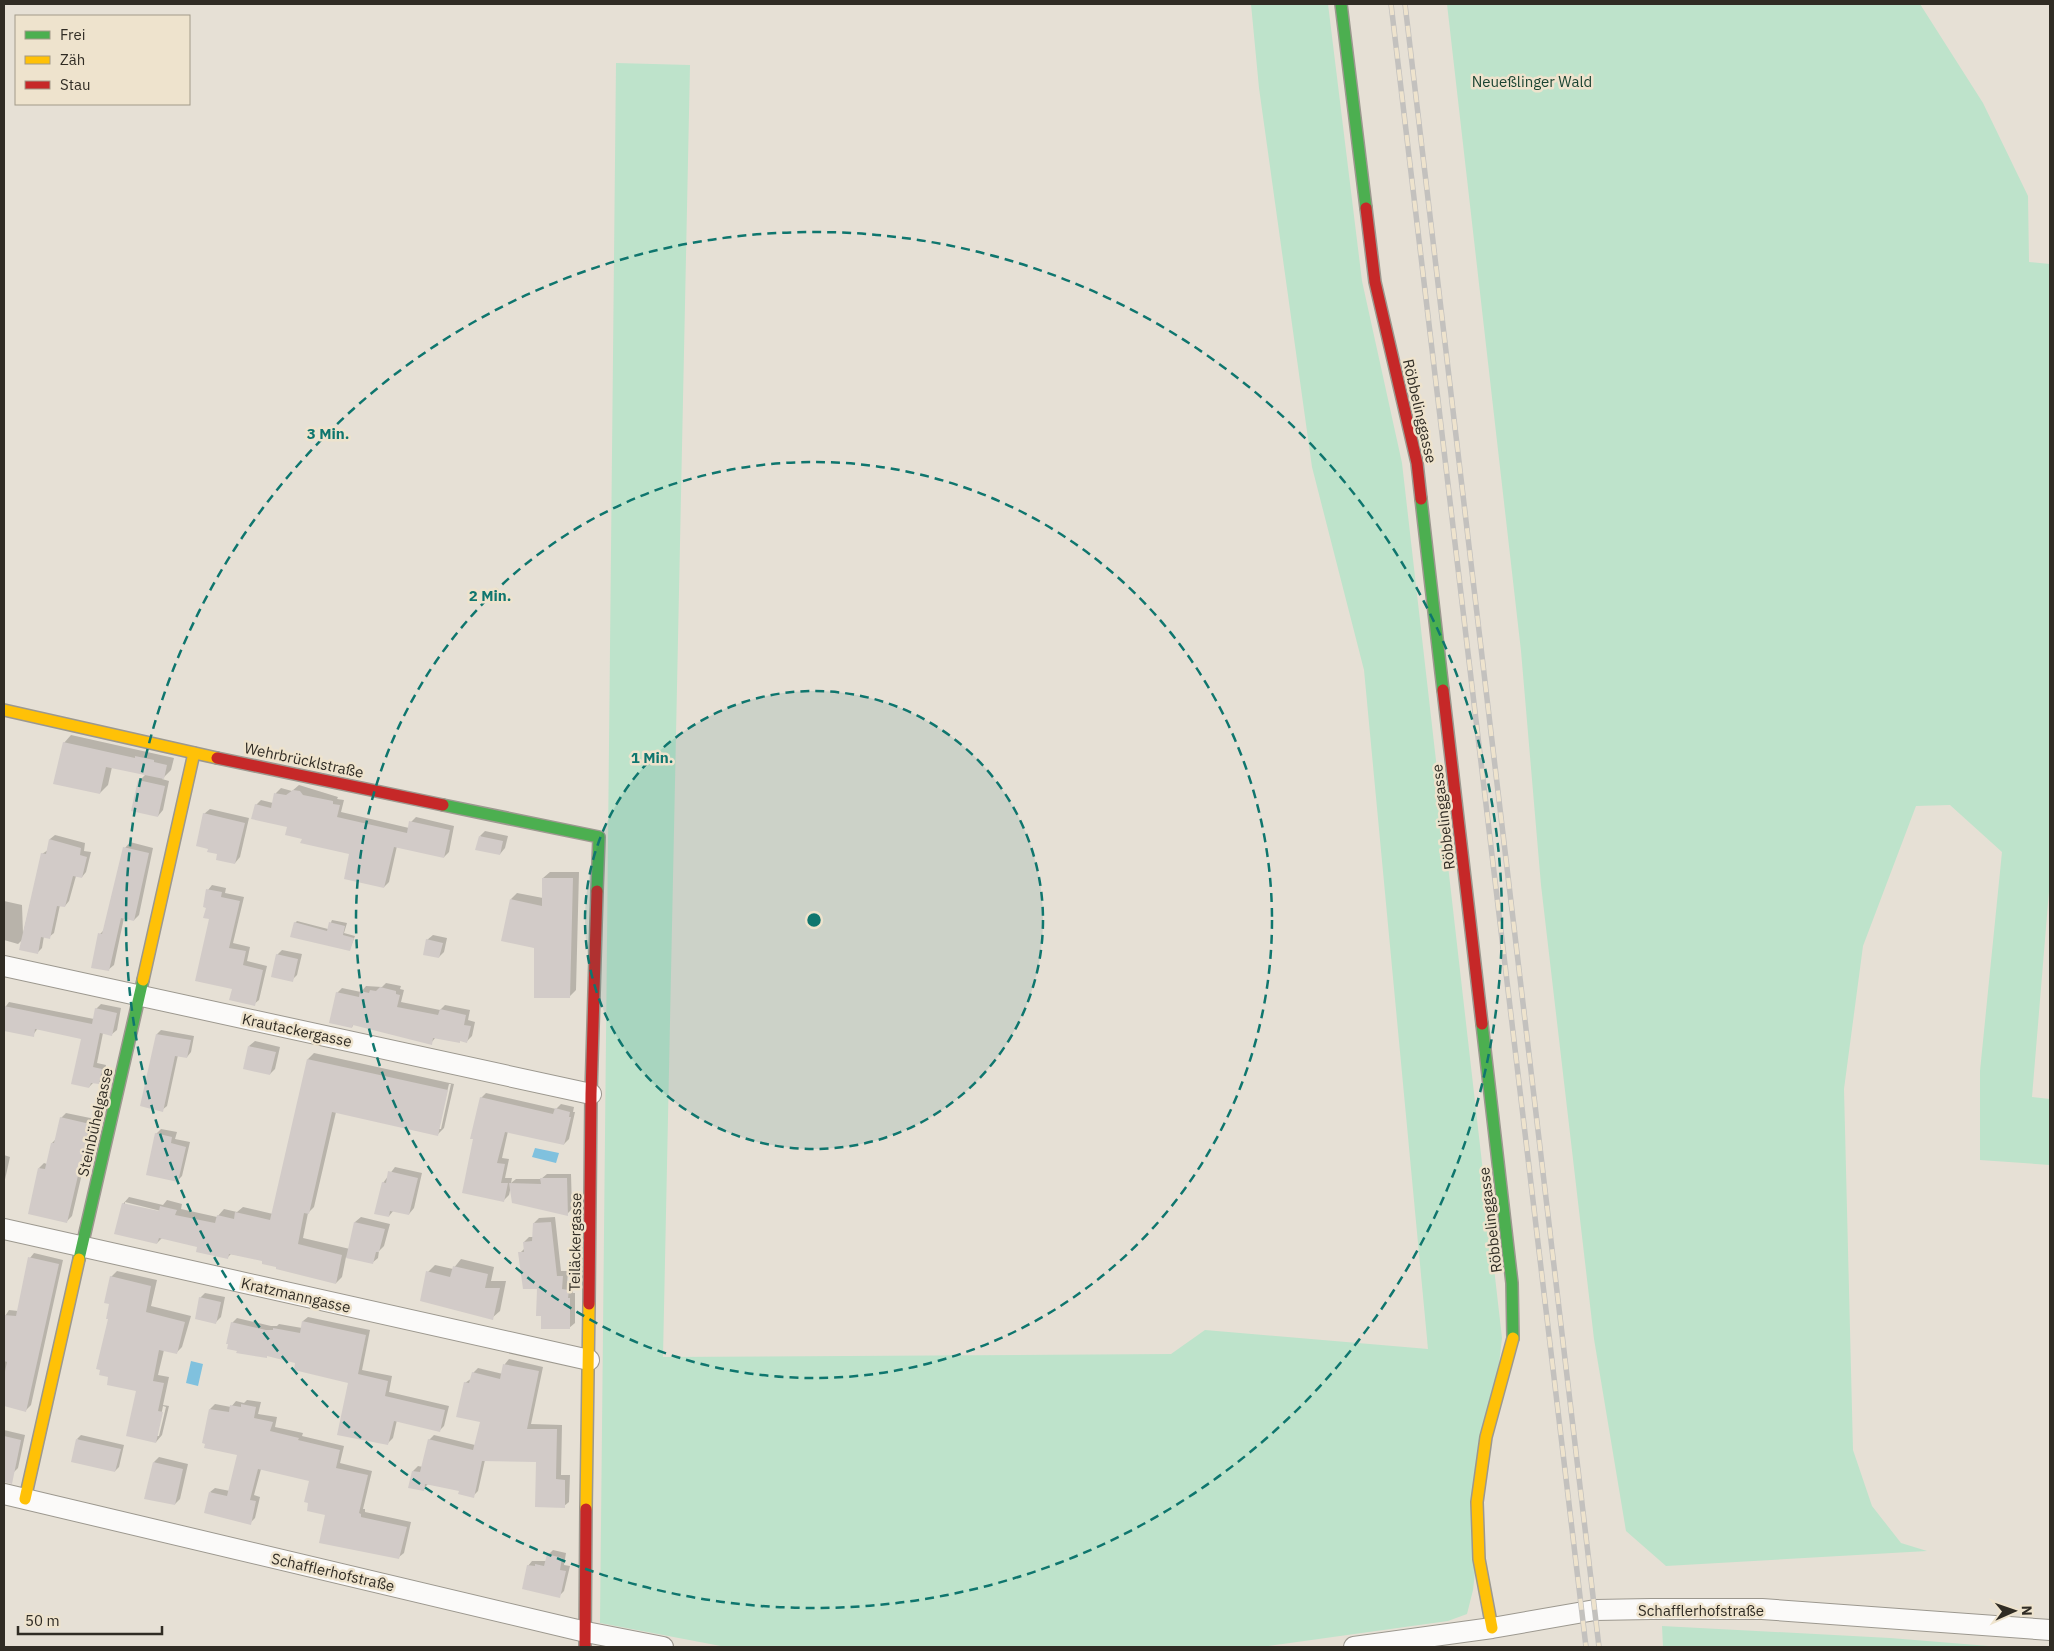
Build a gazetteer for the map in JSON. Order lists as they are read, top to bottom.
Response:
{
  "streets": {
    "street": [
      "Röbbelinggasse",
      "Wehrbrücklstraße",
      "Krautackergasse",
      "Steinbühelgasse",
      "Teiläckergasse",
      "Kratzmanngasse",
      "Schafflerhofstraße"
    ]
  },
  "crossings": [
    ["Röbbelinggasse", "Schafflerhofstraße"],
    ["Wehrbrücklstraße", "Steinbühelgasse"],
    ["Wehrbrücklstraße", "Teiläckergasse"],
    ["Krautackergasse", "Steinbühelgasse"],
    ["Krautackergasse", "Teiläckergasse"],
    ["Steinbühelgasse", "Kratzmanngasse"],
    ["Steinbühelgasse", "Schafflerhofstraße"],
    ["Teiläckergasse", "Kratzmanngasse"],
    ["Teiläckergasse", "Schafflerhofstraße"]
  ],
  "parks": ["Neueßlinger Wald"],
  "legend": ["Frei", "Zäh", "Stau"],
  "scale_bar": "50 m",
  "north": "right",
  "rings": ["3 Min.", "2 Min.", "1 Min."]
}
